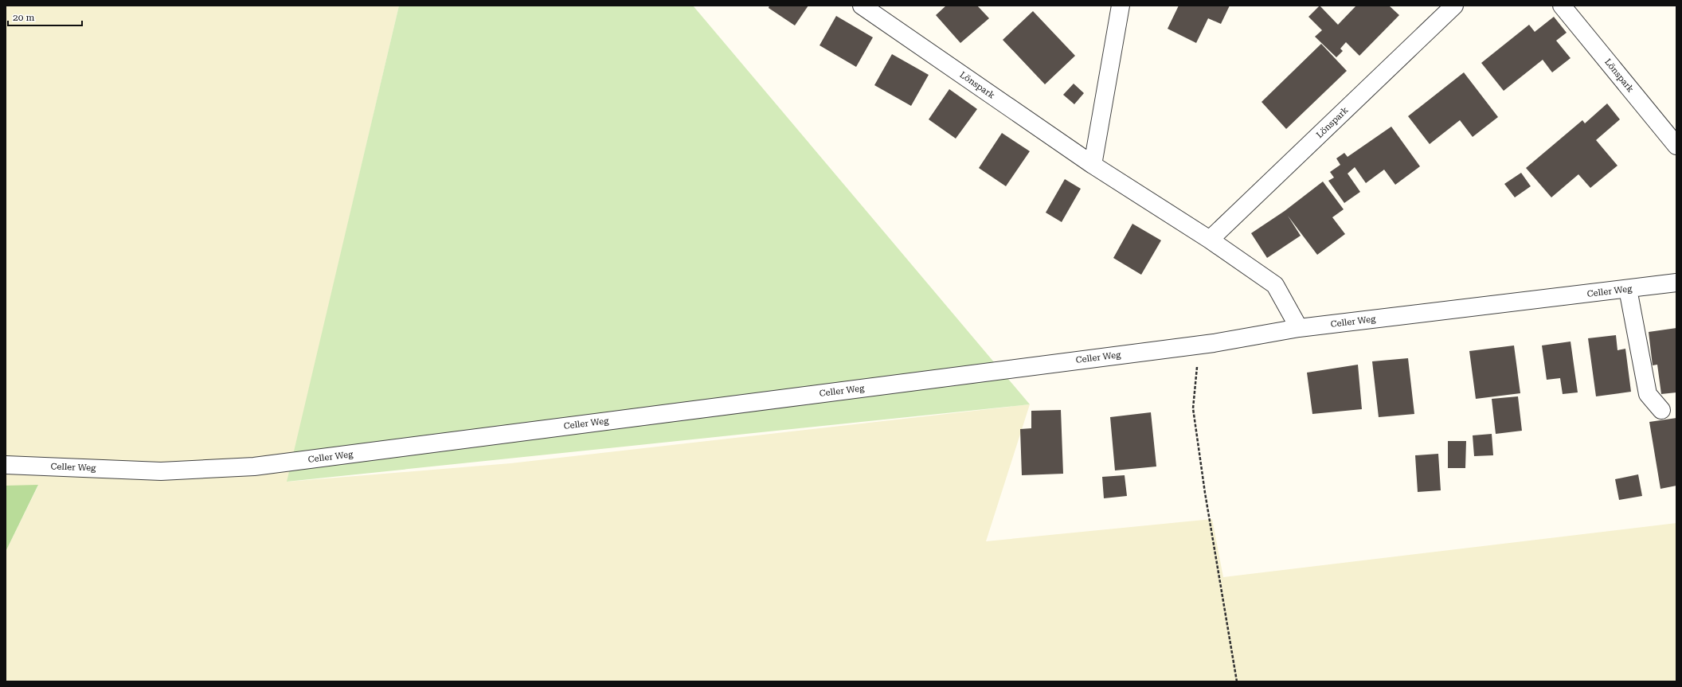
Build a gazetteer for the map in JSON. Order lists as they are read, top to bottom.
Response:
{
  "streets": {
    "street": ["Lönspark", "Celler Weg"]
  },
  "crossings": [
    ["Lönspark", "Celler Weg"]
  ],
  "scale_bar": "20 m"
}
